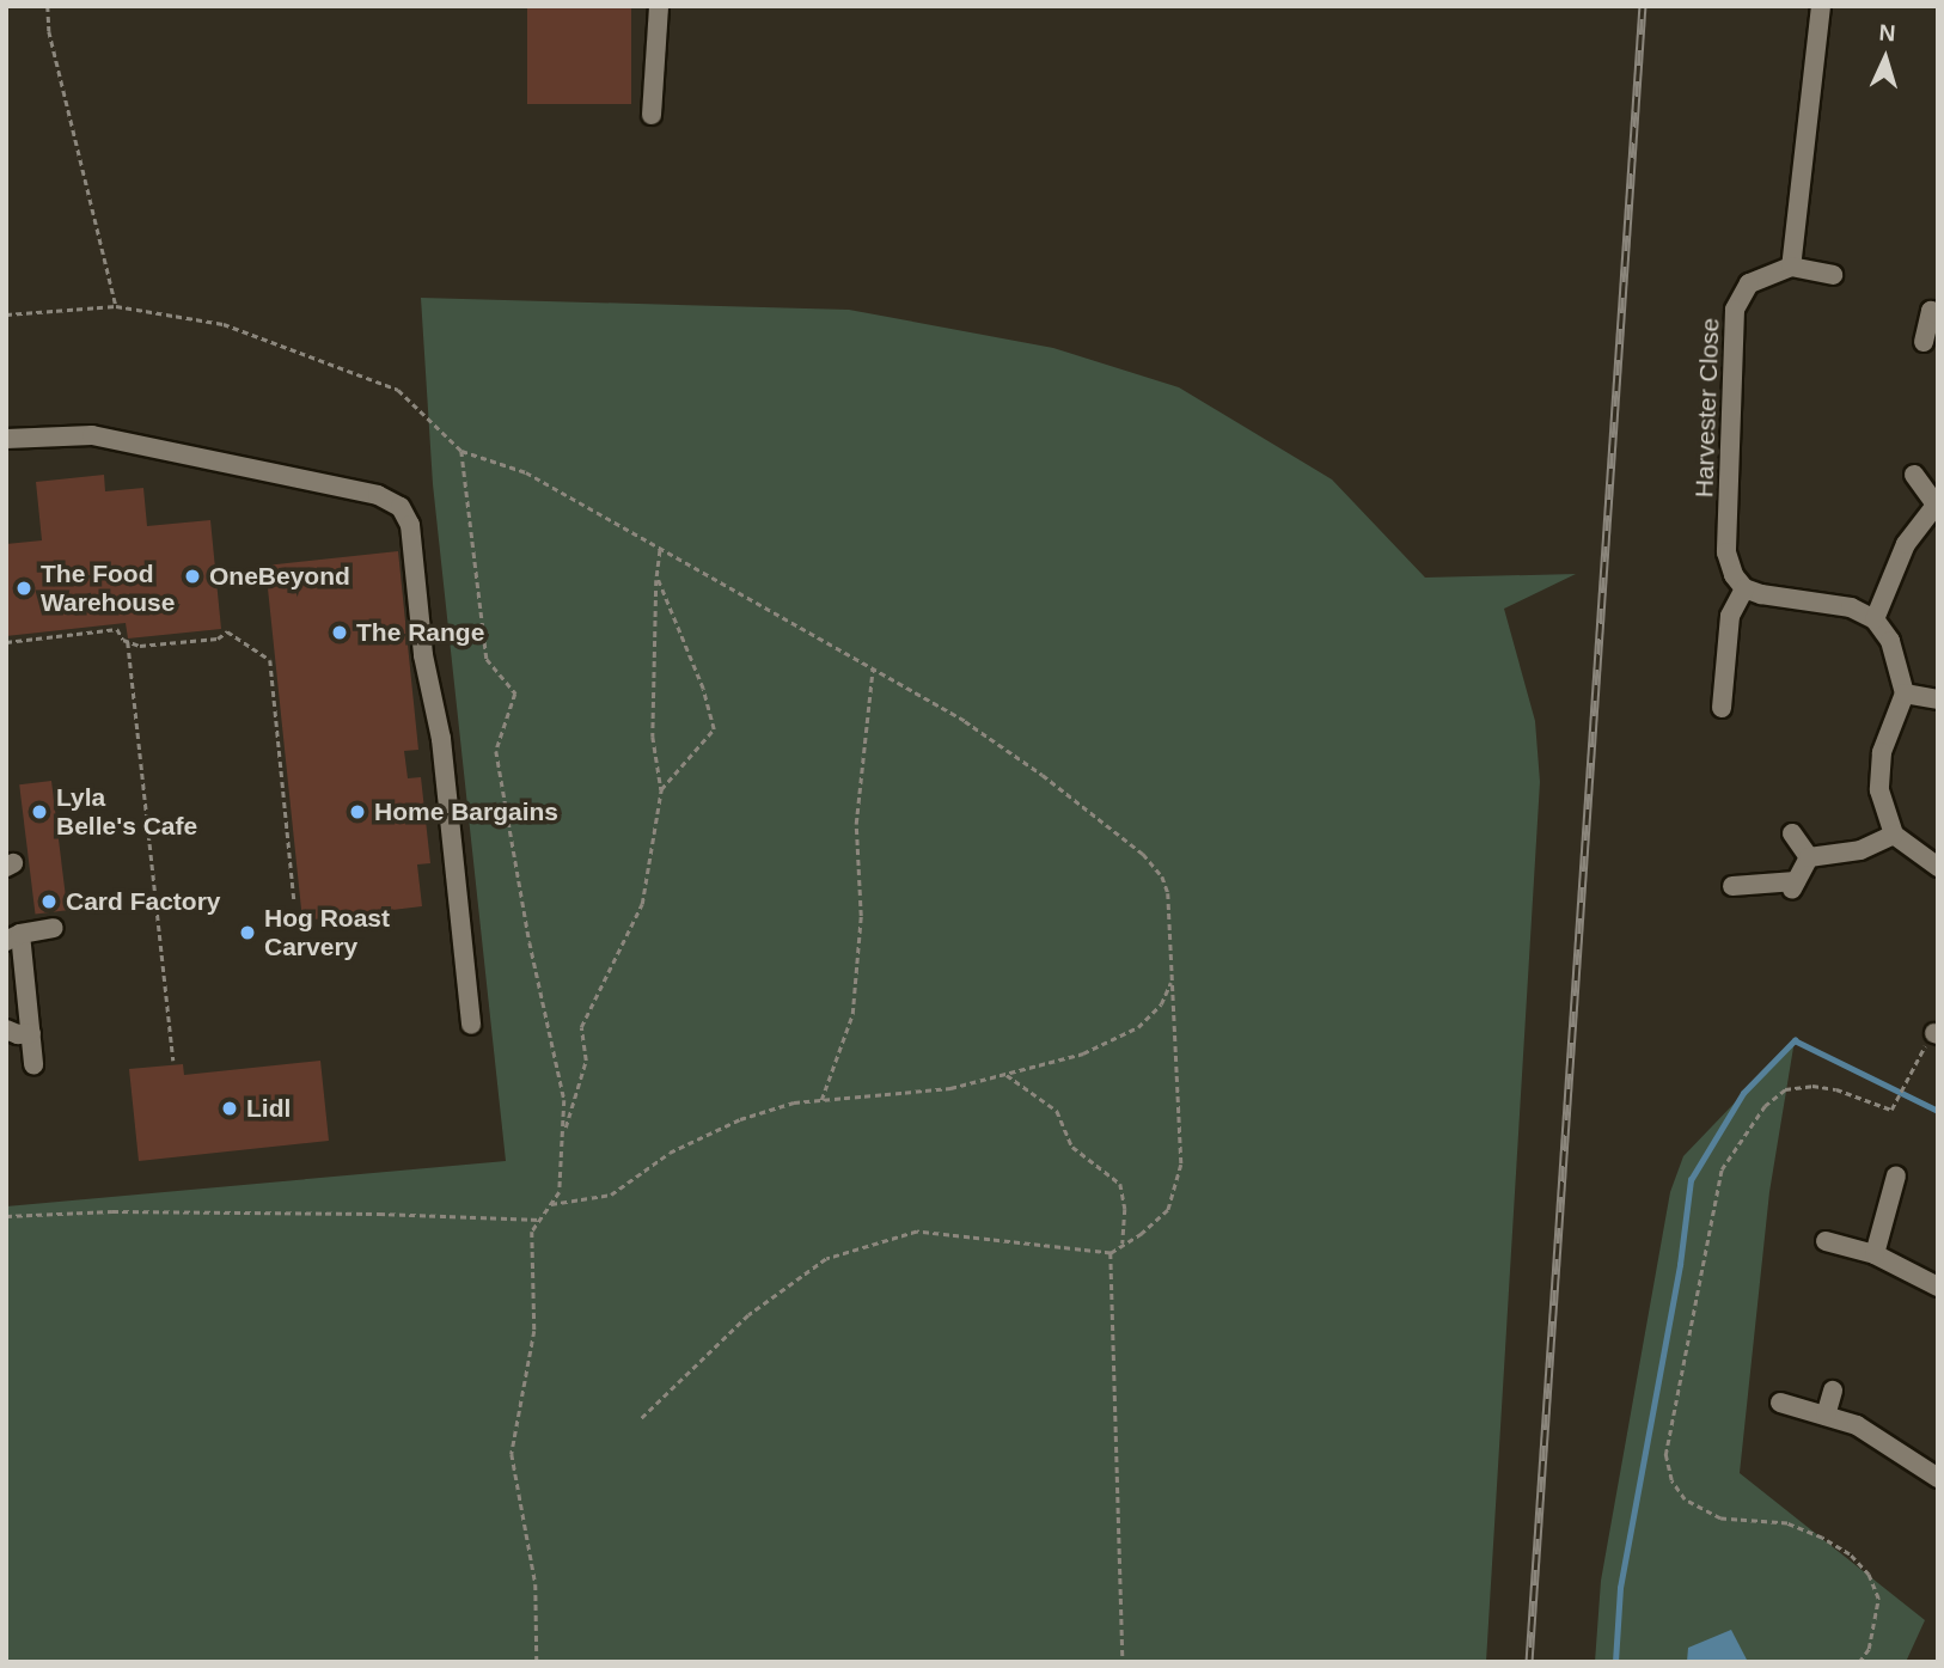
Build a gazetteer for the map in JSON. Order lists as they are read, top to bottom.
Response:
{
  "streets": {
    "street": ["Harvester Close"]
  },
  "places": [
    "OneBeyond",
    "The Food Warehouse",
    "The Range",
    "Lyla Belle's Cafe",
    "Home Bargains",
    "Card Factory",
    "Hog Roast Carvery",
    "Lidl"
  ],
  "north": "top"
}
